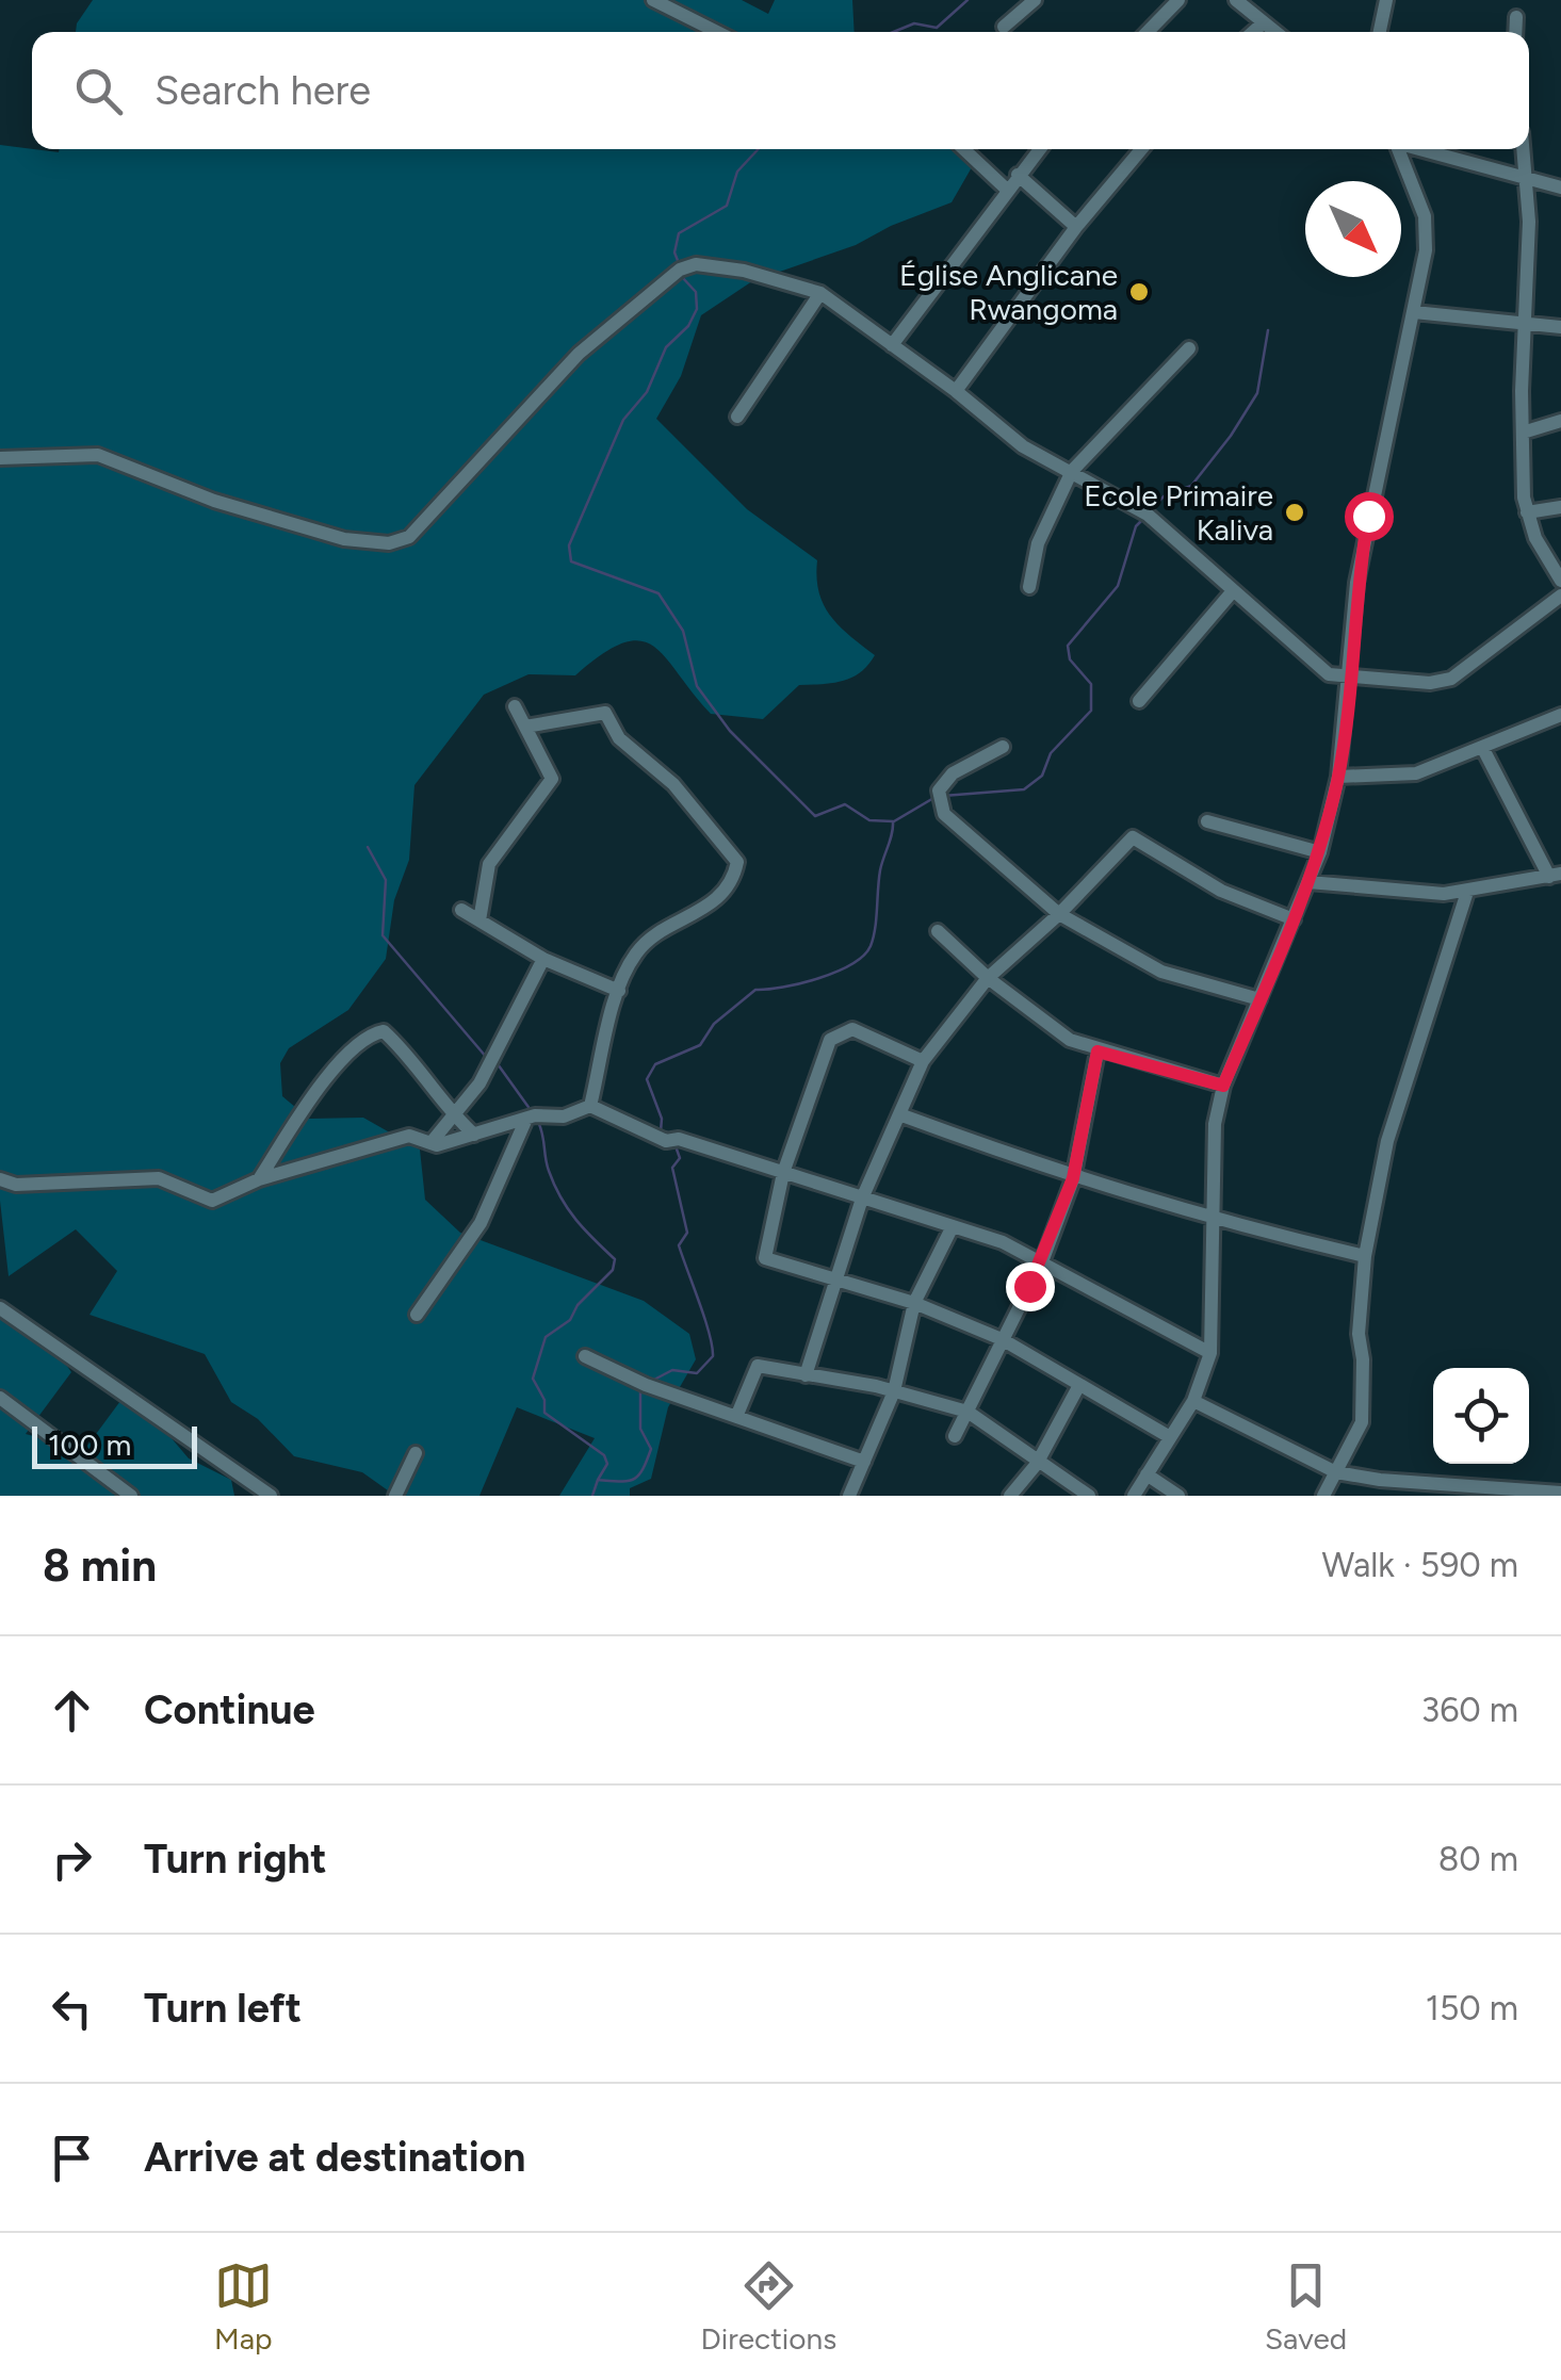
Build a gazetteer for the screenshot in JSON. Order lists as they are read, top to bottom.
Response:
{
  "places": ["Église Anglicane Rwangoma", "Ecole Primaire Kaliva"],
  "scale_bar": "100 m",
  "north": "bottom right",
  "page": {
    "search": "Search here",
    "scale": "100 m",
    "heading": ["8 min", "Walk · 590 m"],
    "list": [
      ["Continue", "360 m"],
      ["Turn right", "80 m"],
      ["Turn left", "150 m"],
      "Arrive at destination"
    ],
    "nav": ["Map", "Directions", "Saved"]
  }
}
